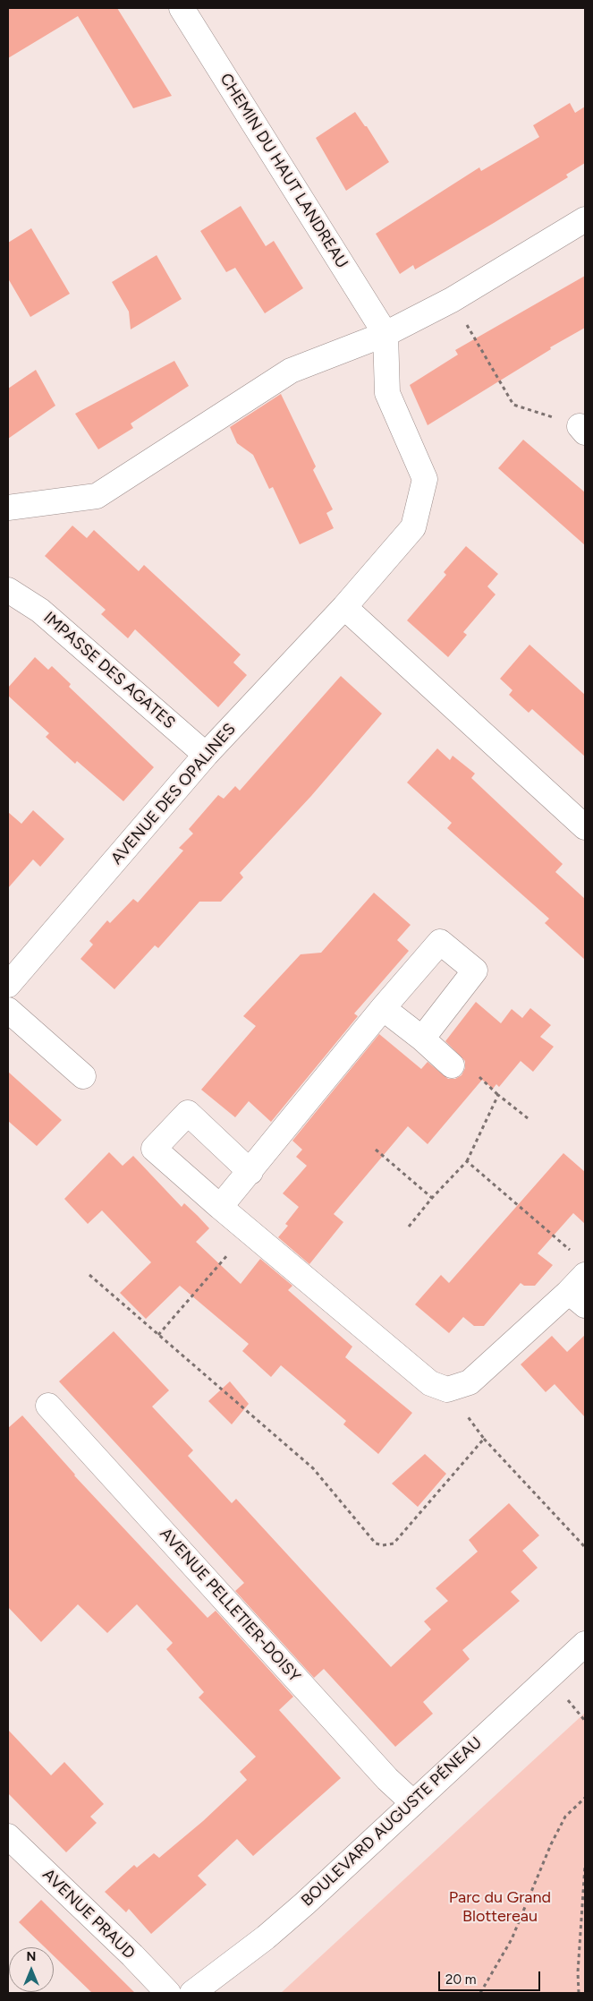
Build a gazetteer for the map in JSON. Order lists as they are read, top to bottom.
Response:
{
  "streets": {
    "street": [
      "CHEMIN DU HAUT LANDREAU",
      "IMPASSE DES AGATES",
      "AVENUE DES OPALINES",
      "AVENUE PELLETIER-DOISY",
      "BOULEVARD AUGUSTE PÉNEAU",
      "AVENUE PRAUD"
    ]
  },
  "crossings": [
    ["CHEMIN DU HAUT LANDREAU", "AVENUE DES OPALINES"],
    ["IMPASSE DES AGATES", "AVENUE DES OPALINES"],
    ["AVENUE PELLETIER-DOISY", "BOULEVARD AUGUSTE PÉNEAU"]
  ],
  "parks": ["Parc du Grand Blottereau"],
  "scale_bar": "20 m",
  "north": "top"
}
